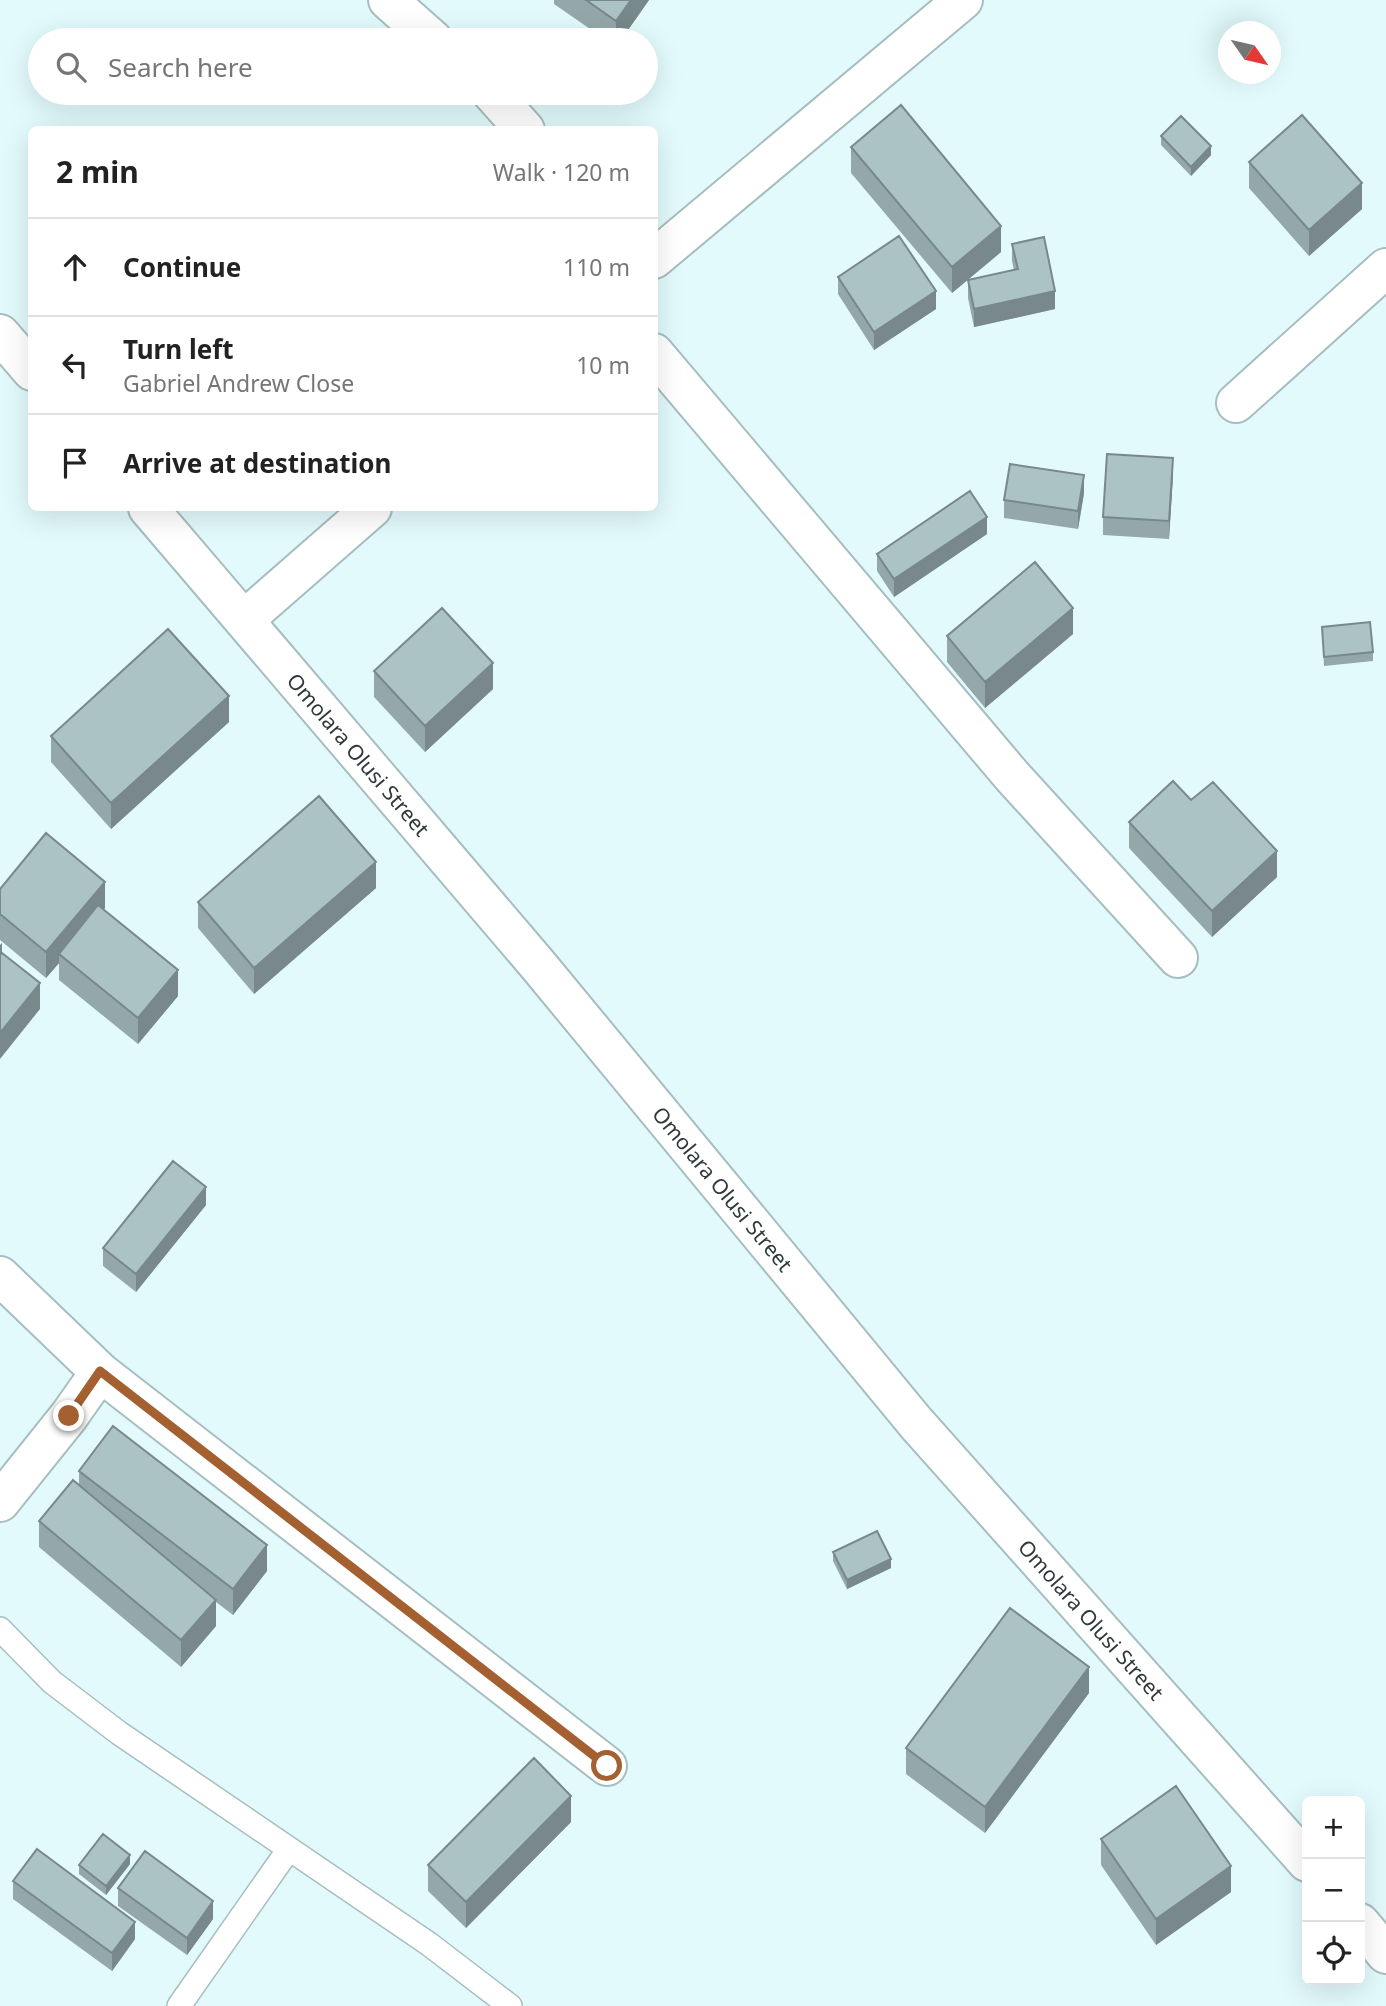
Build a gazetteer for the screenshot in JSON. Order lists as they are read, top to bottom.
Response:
{
  "streets": {
    "street": ["Omolara Olusi Street"]
  },
  "north": "bottom right",
  "page": {
    "search": "Search here",
    "heading": ["2 min", "Walk · 120 m"],
    "list": [
      ["Continue", "110 m"],
      ["Turn left", "Gabriel Andrew Close", "10 m"],
      "Arrive at destination"
    ],
    "map_buttons": ["+", "−"]
  }
}
